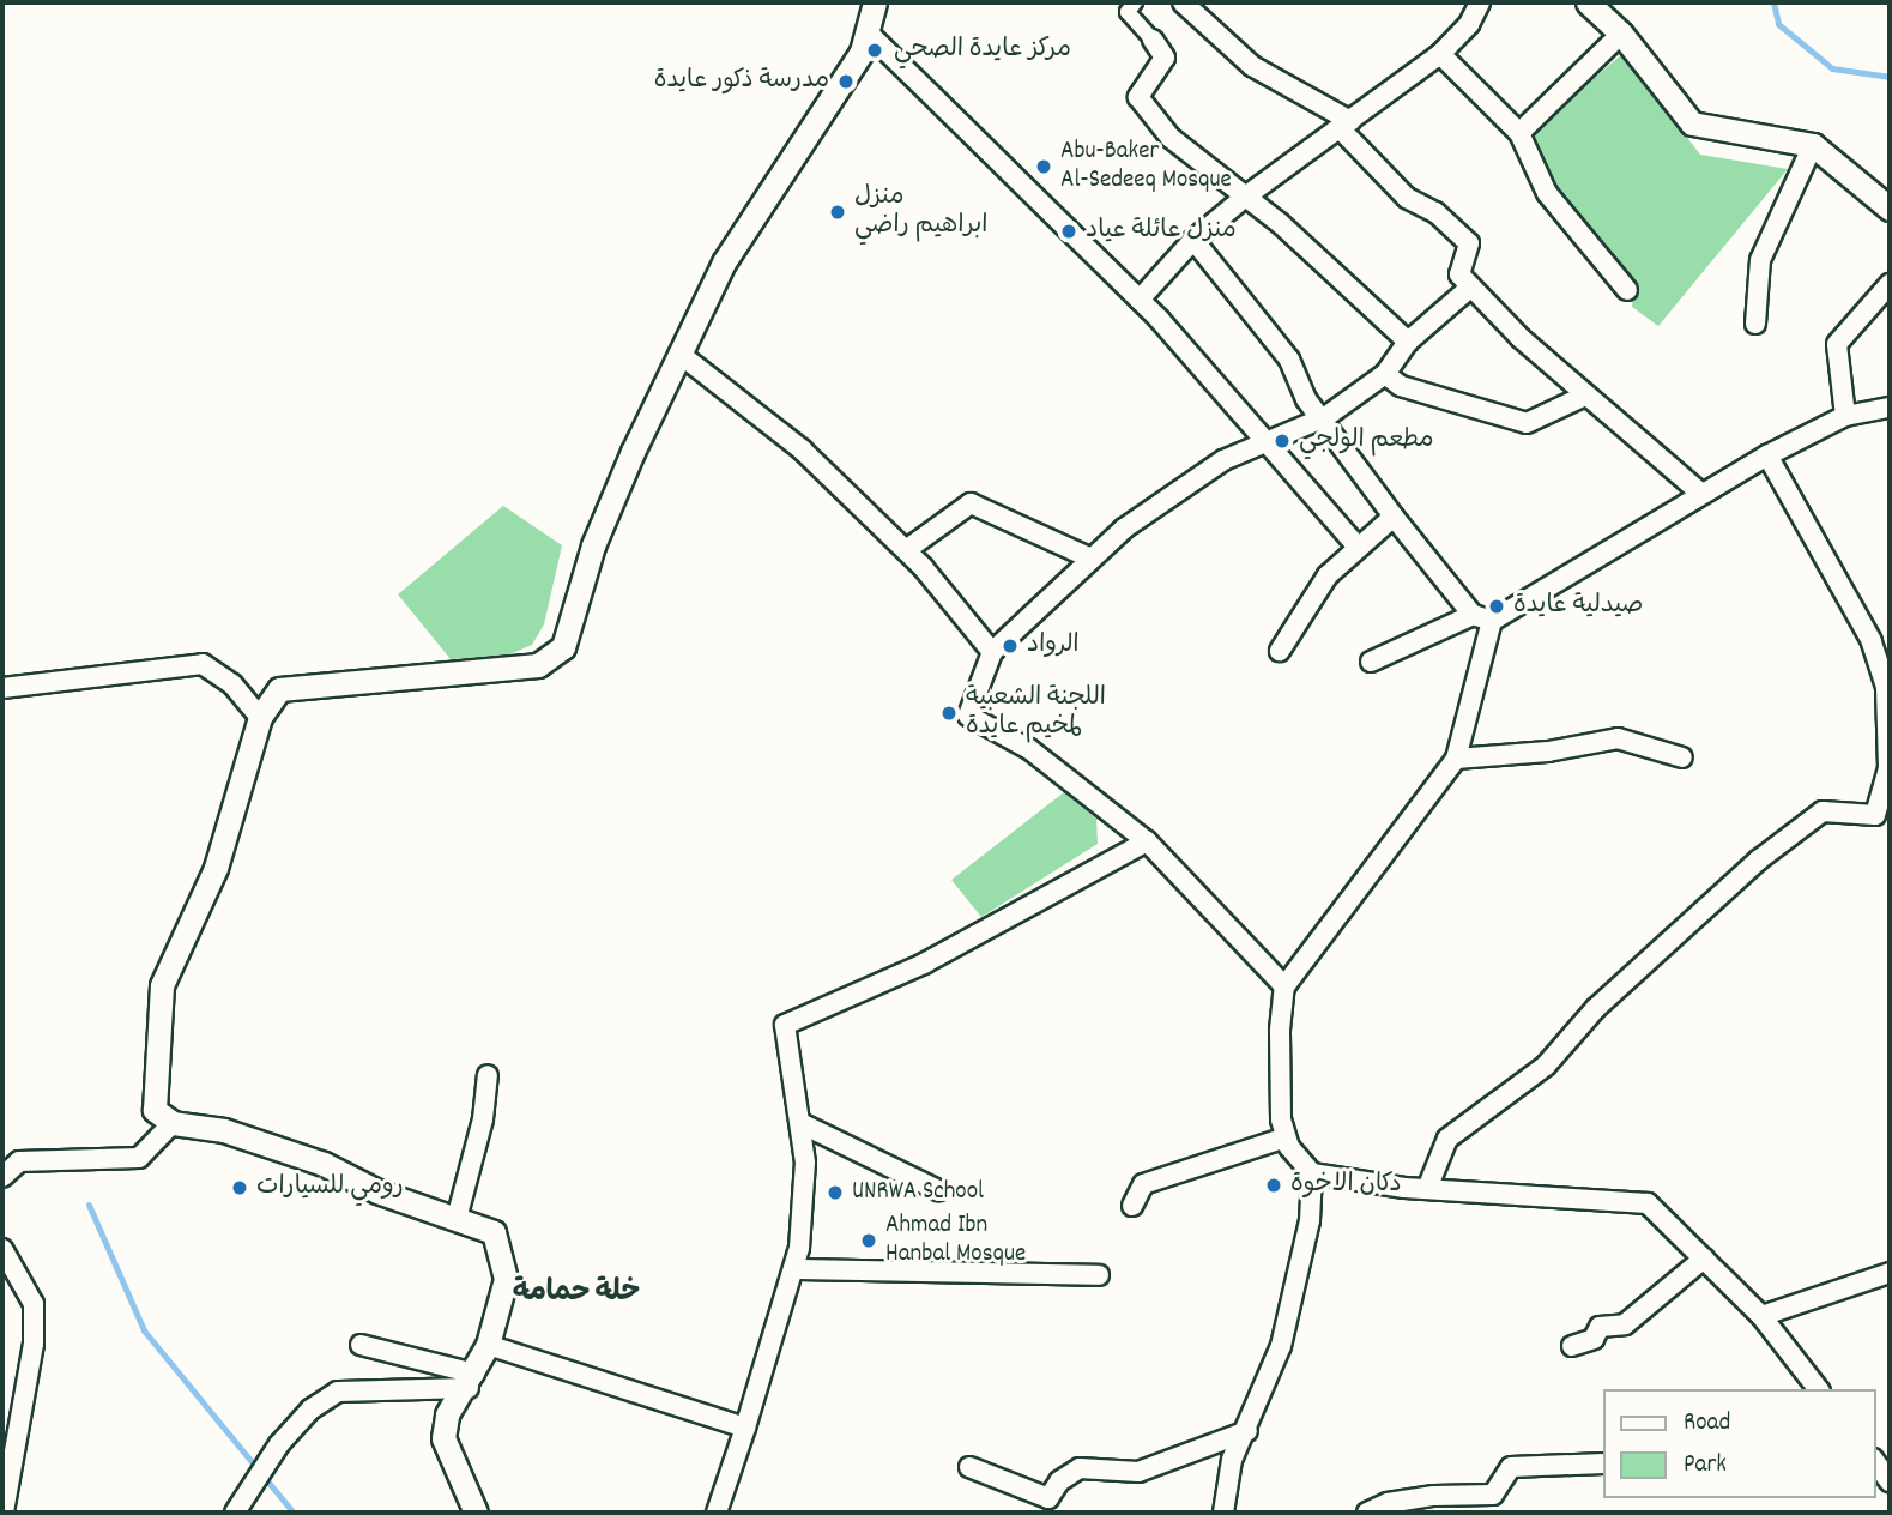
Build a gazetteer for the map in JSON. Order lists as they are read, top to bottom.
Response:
{
  "districts": ["خلة حمامة"],
  "places": [
    "مركز عايدة الصحي",
    "مدرسة ذكور عايدة",
    "Abu-Baker Al-Sedeeq Mosque",
    "منزل ابراهيم راضي",
    "منزل عائلة عياد",
    "مطعم الولجي",
    "صيدلية عايدة",
    "الرواد",
    "اللجنة الشعبية لمخيم عايدة",
    "دكان الاخوة",
    "رومي للسيارات",
    "UNRWA School",
    "Ahmad Ibn Hanbal Mosque"
  ],
  "legend": ["Road", "Park"]
}
